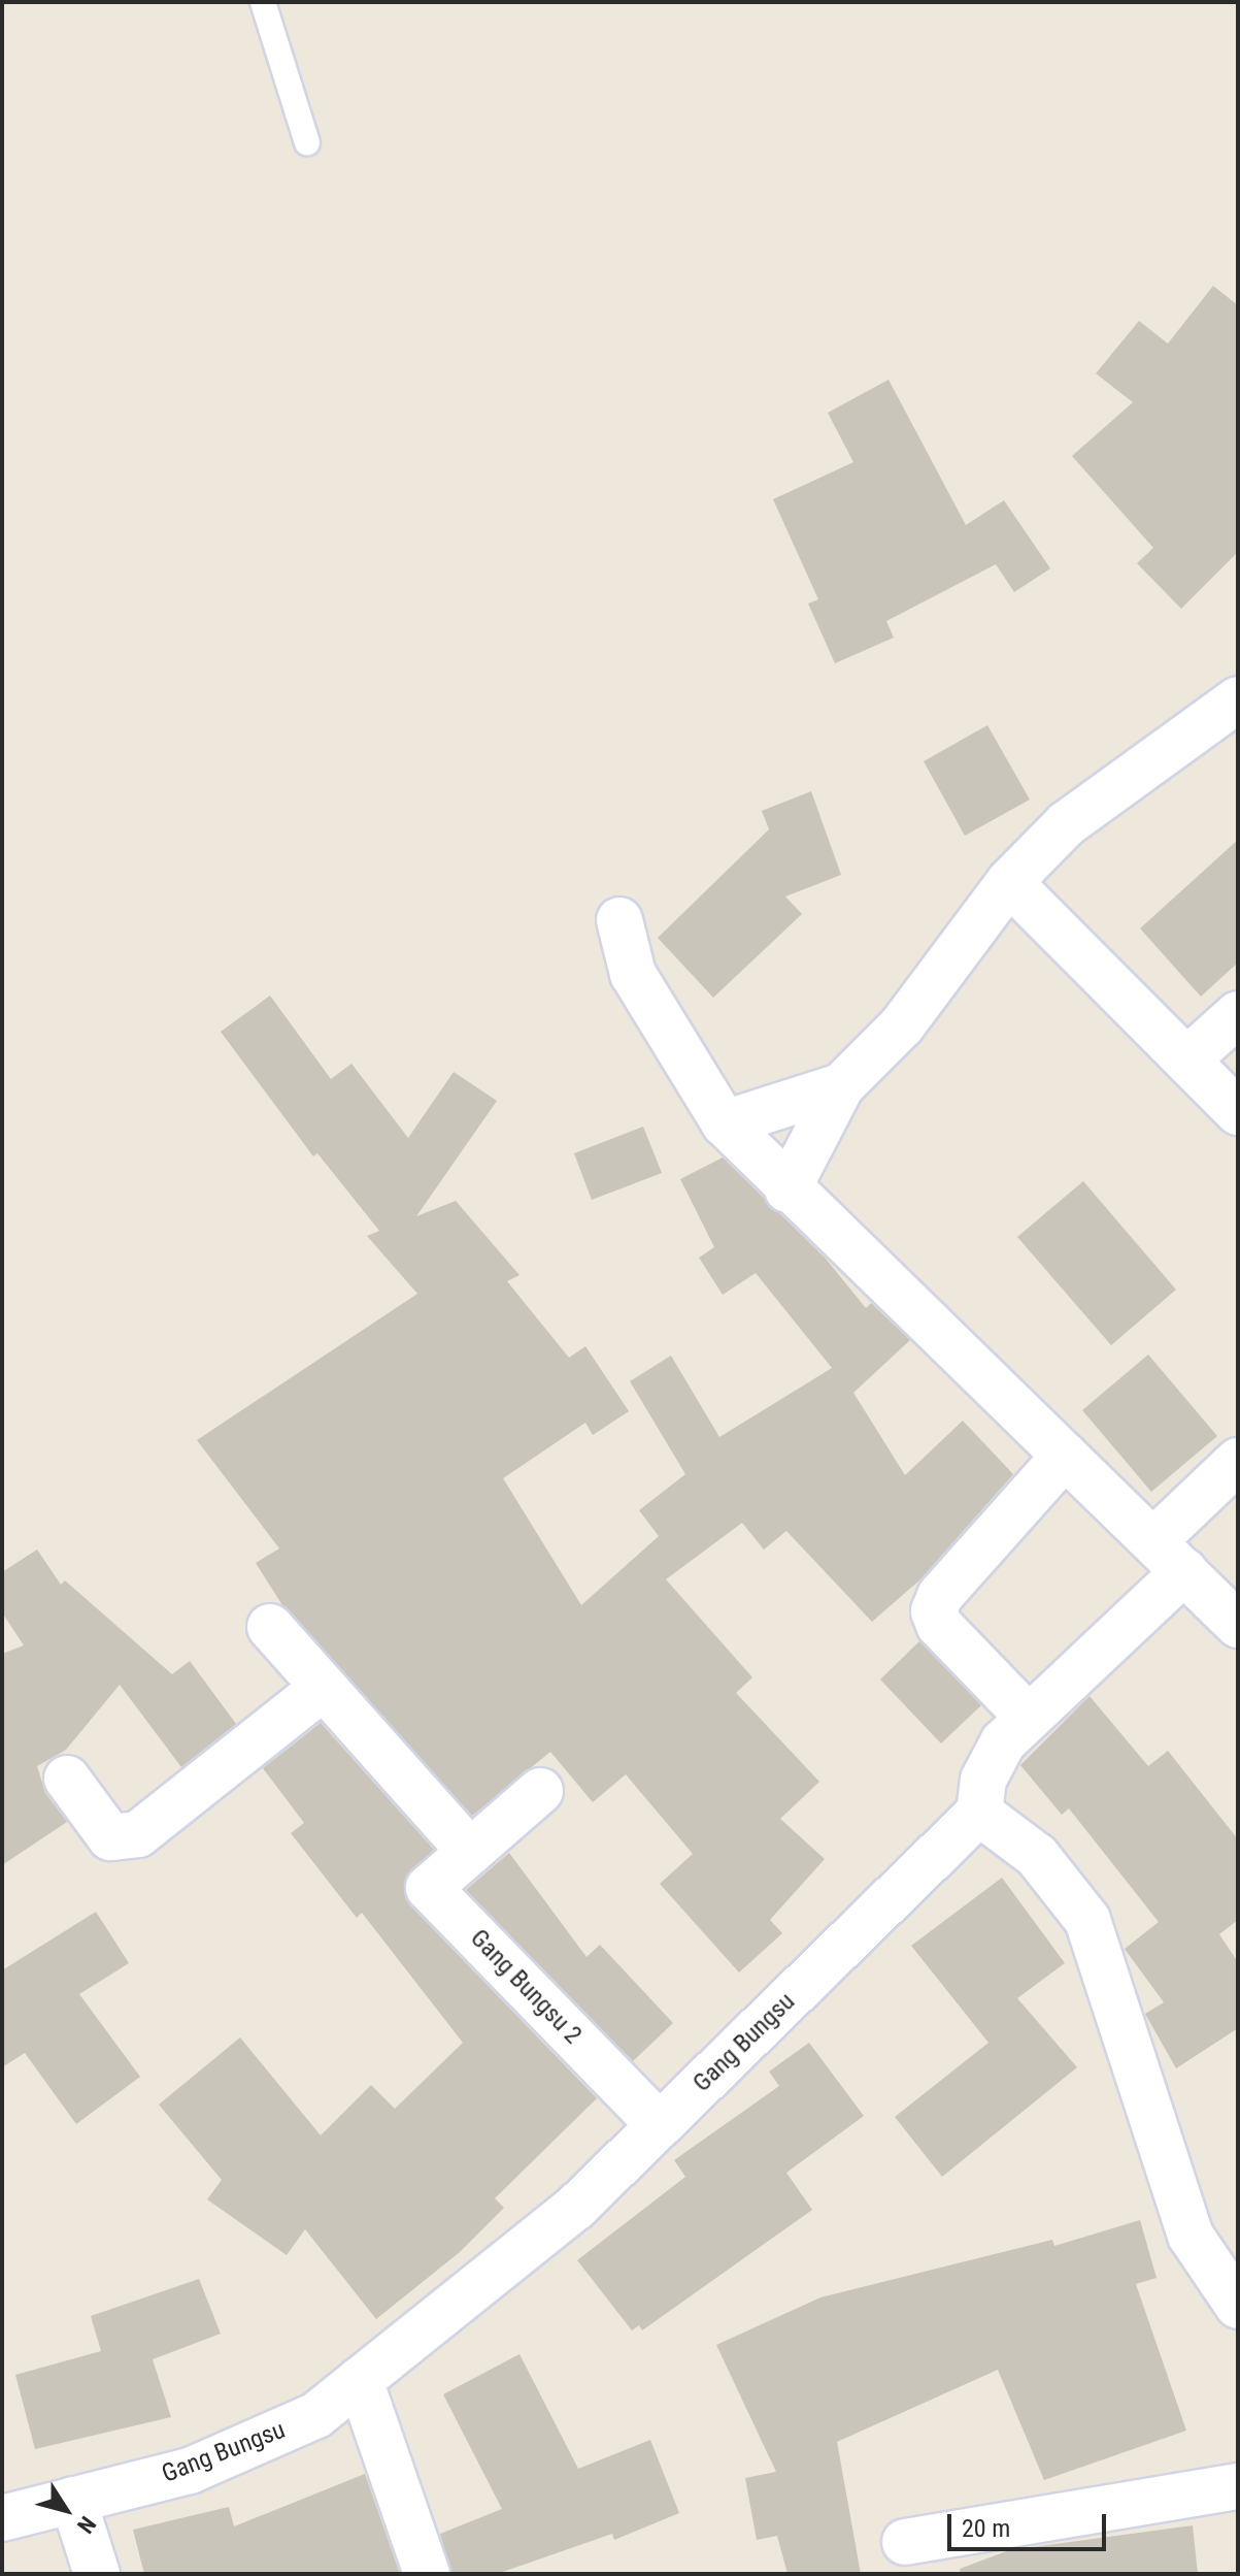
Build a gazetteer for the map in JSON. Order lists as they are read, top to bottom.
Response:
{
  "streets": {
    "street": ["Gang Bungsu 2", "Gang Bungsu"]
  },
  "crossings": [
    ["Gang Bungsu 2", "Gang Bungsu"]
  ],
  "scale_bar": "20 m",
  "north": "bottom right"
}
